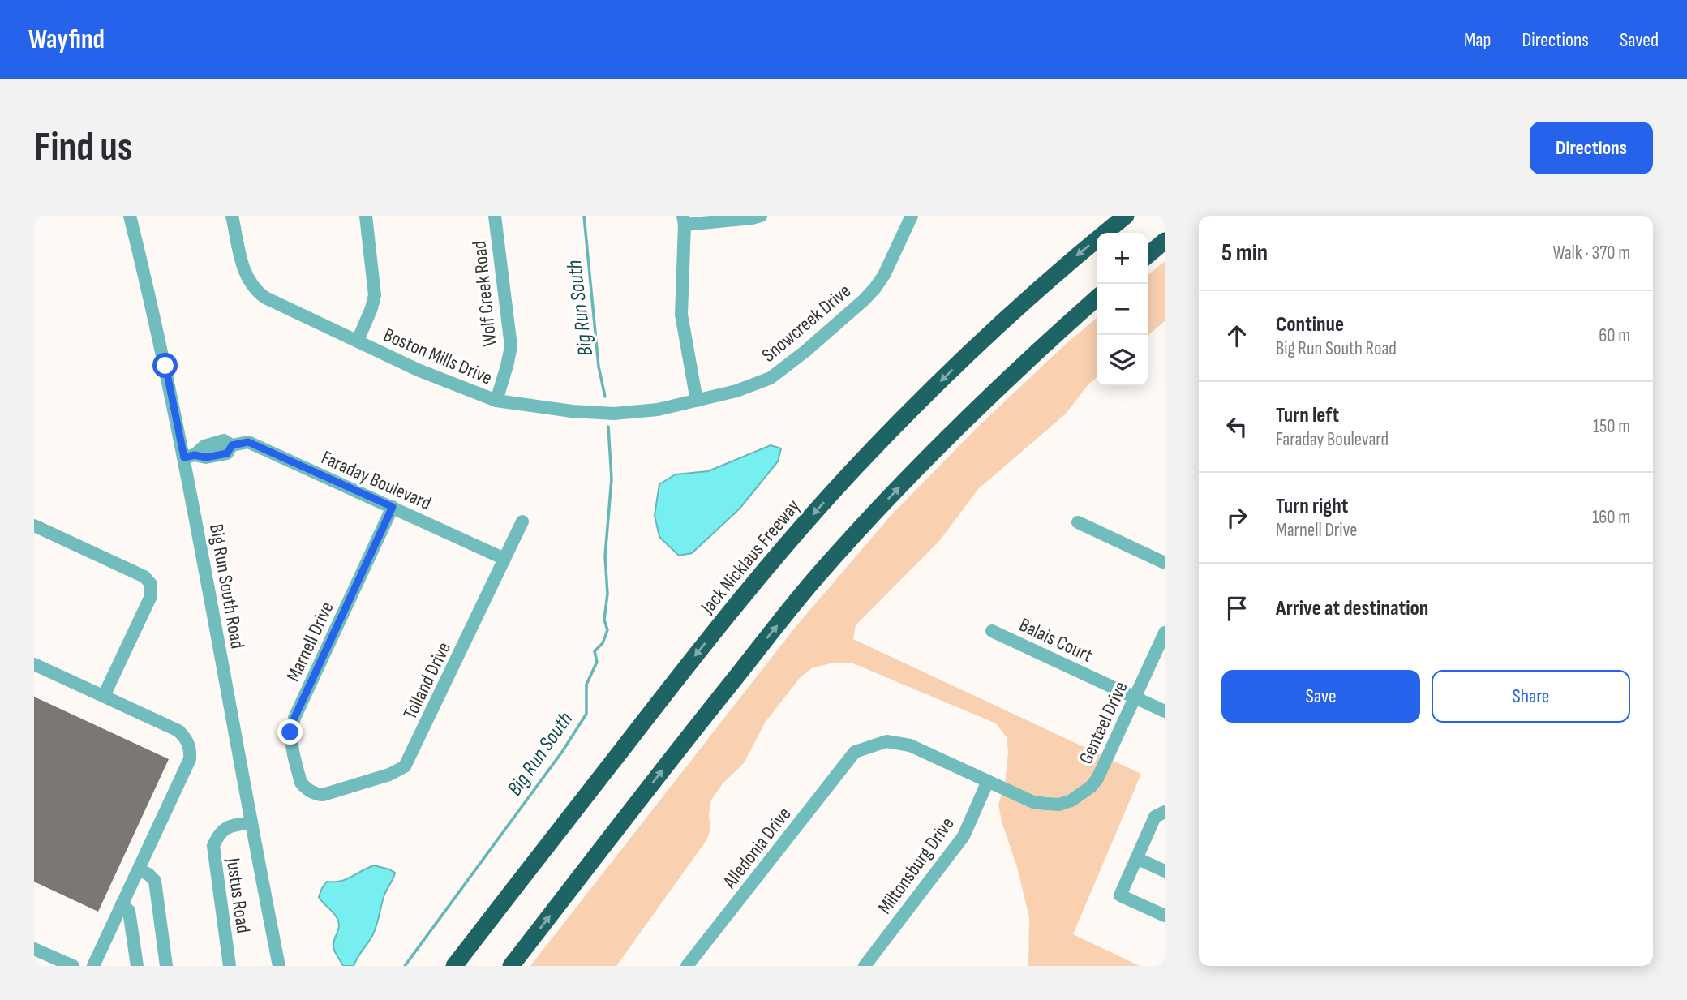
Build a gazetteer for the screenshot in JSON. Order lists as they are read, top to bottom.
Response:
{
  "streets": {
    "highway": ["Jack Nicklaus Freeway"],
    "street": [
      "Wolf Creek Road",
      "Snowcreek Drive",
      "Boston Mills Drive",
      "Faraday Boulevard",
      "Big Run South Road",
      "Balais Court",
      "Marnell Drive",
      "Tolland Drive",
      "Genteel Drive",
      "Alledonia Drive",
      "Miltonsburg Drive",
      "Justus Road"
    ]
  },
  "crossings": [
    ["Wolf Creek Road", "Boston Mills Drive"],
    ["Snowcreek Drive", "Boston Mills Drive"],
    ["Faraday Boulevard", "Big Run South Road"],
    ["Faraday Boulevard", "Marnell Drive"],
    ["Faraday Boulevard", "Tolland Drive"],
    ["Big Run South Road", "Justus Road"],
    ["Balais Court", "Genteel Drive"],
    ["Marnell Drive", "Tolland Drive"],
    ["Genteel Drive", "Alledonia Drive"],
    ["Genteel Drive", "Miltonsburg Drive"]
  ],
  "water": ["Big Run South"],
  "page": {
    "header": "Wayfind",
    "nav": ["Map", "Directions", "Saved"],
    "buttons": [
      "Directions",
      ["Save", "Share"]
    ],
    "title": "Find us",
    "heading": ["5 min", "Walk · 370 m"],
    "map_buttons": ["+", "−"],
    "list": [
      ["Continue", "Big Run South Road", "60 m"],
      ["Turn left", "Faraday Boulevard", "150 m"],
      ["Turn right", "Marnell Drive", "160 m"],
      "Arrive at destination"
    ]
  }
}
